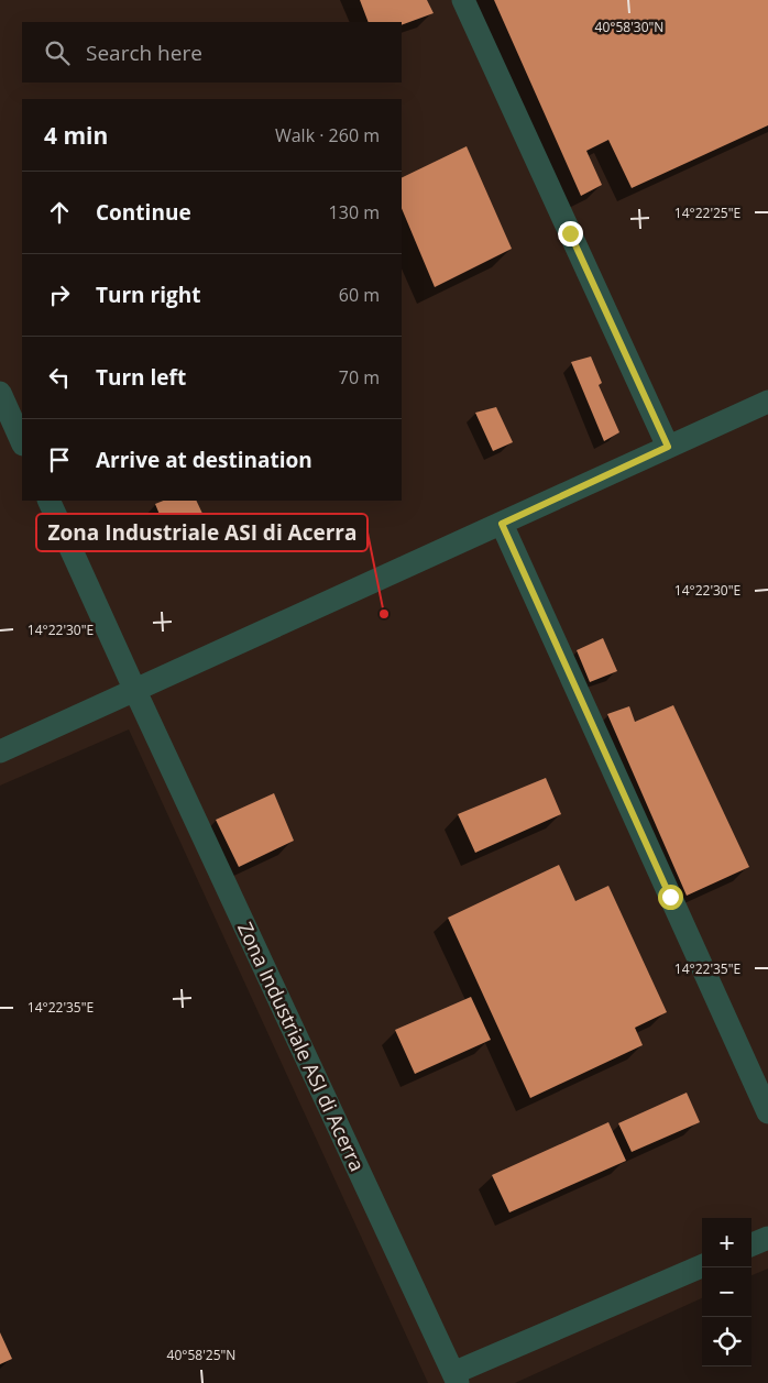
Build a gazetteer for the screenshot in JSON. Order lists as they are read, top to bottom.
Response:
{
  "streets": {
    "lane": ["Zona Industriale ASI di Acerra"]
  },
  "places": ["Zona Industriale ASI di Acerra"],
  "page": {
    "search": "Search here",
    "heading": ["4 min", "Walk · 260 m"],
    "list": [
      ["Continue", "130 m"],
      ["Turn right", "60 m"],
      ["Turn left", "70 m"],
      "Arrive at destination"
    ],
    "map_buttons": ["+", "−"]
  },
  "coordinates": [
    "40°58'30\"N",
    "14°22'25\"E",
    "14°22'30\"E",
    "14°22'35\"E",
    "40°58'25\"N"
  ]
}
